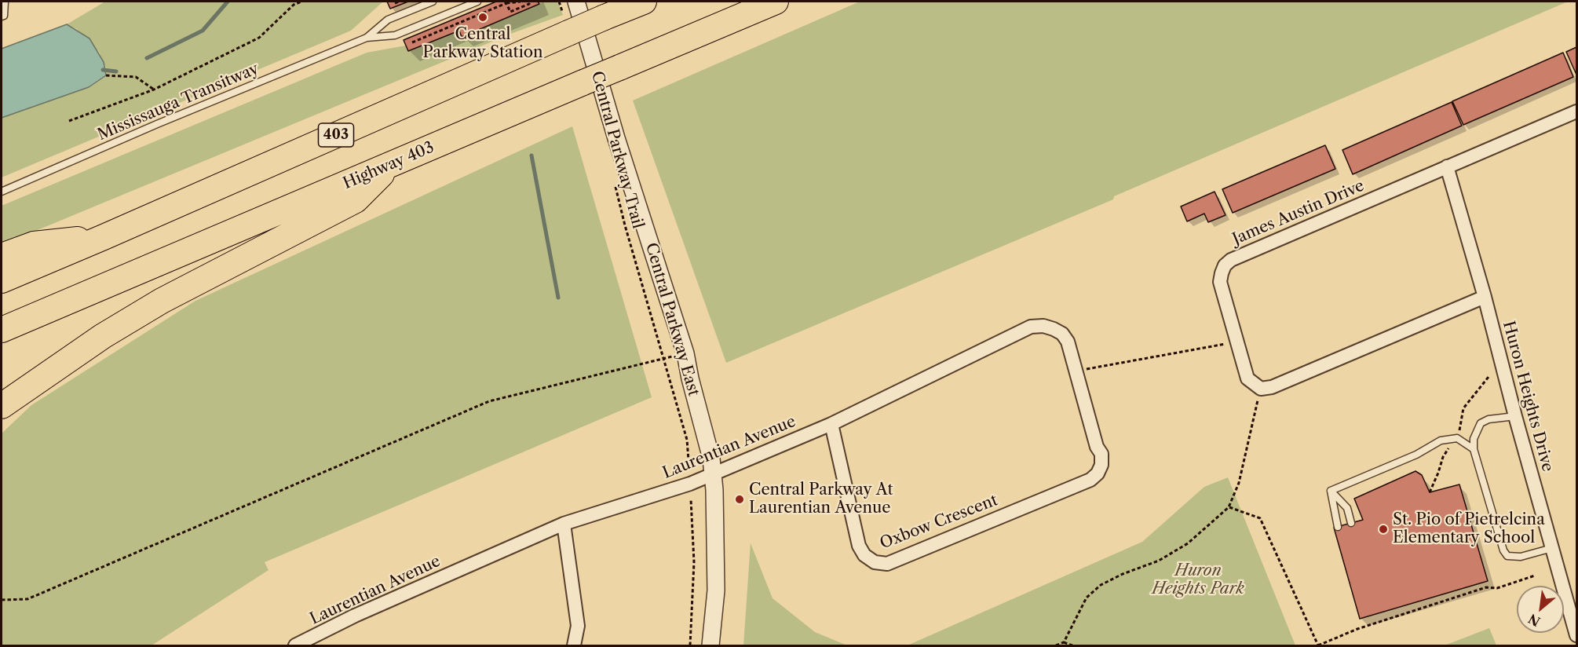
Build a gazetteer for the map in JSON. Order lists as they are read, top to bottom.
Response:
{
  "streets": {
    "highway": ["403", "Highway 403"],
    "street": [
      "James Austin Drive",
      "Central Parkway East",
      "Huron Heights Drive",
      "Laurentian Avenue",
      "Oxbow Crescent"
    ],
    "lane": ["Mississauga Transitway"],
    "path": ["Central Parkway Trail"]
  },
  "crossings": [
    ["James Austin Drive", "Huron Heights Drive"],
    ["Central Parkway East", "Laurentian Avenue"],
    ["Laurentian Avenue", "Oxbow Crescent"]
  ],
  "parks": ["Huron Heights Park"],
  "places": ["Central Parkway Station", "Central Parkway At Laurentian Avenue", "St. Pio of Pietrelcina Elementary School"],
  "north": "bottom left"
}
